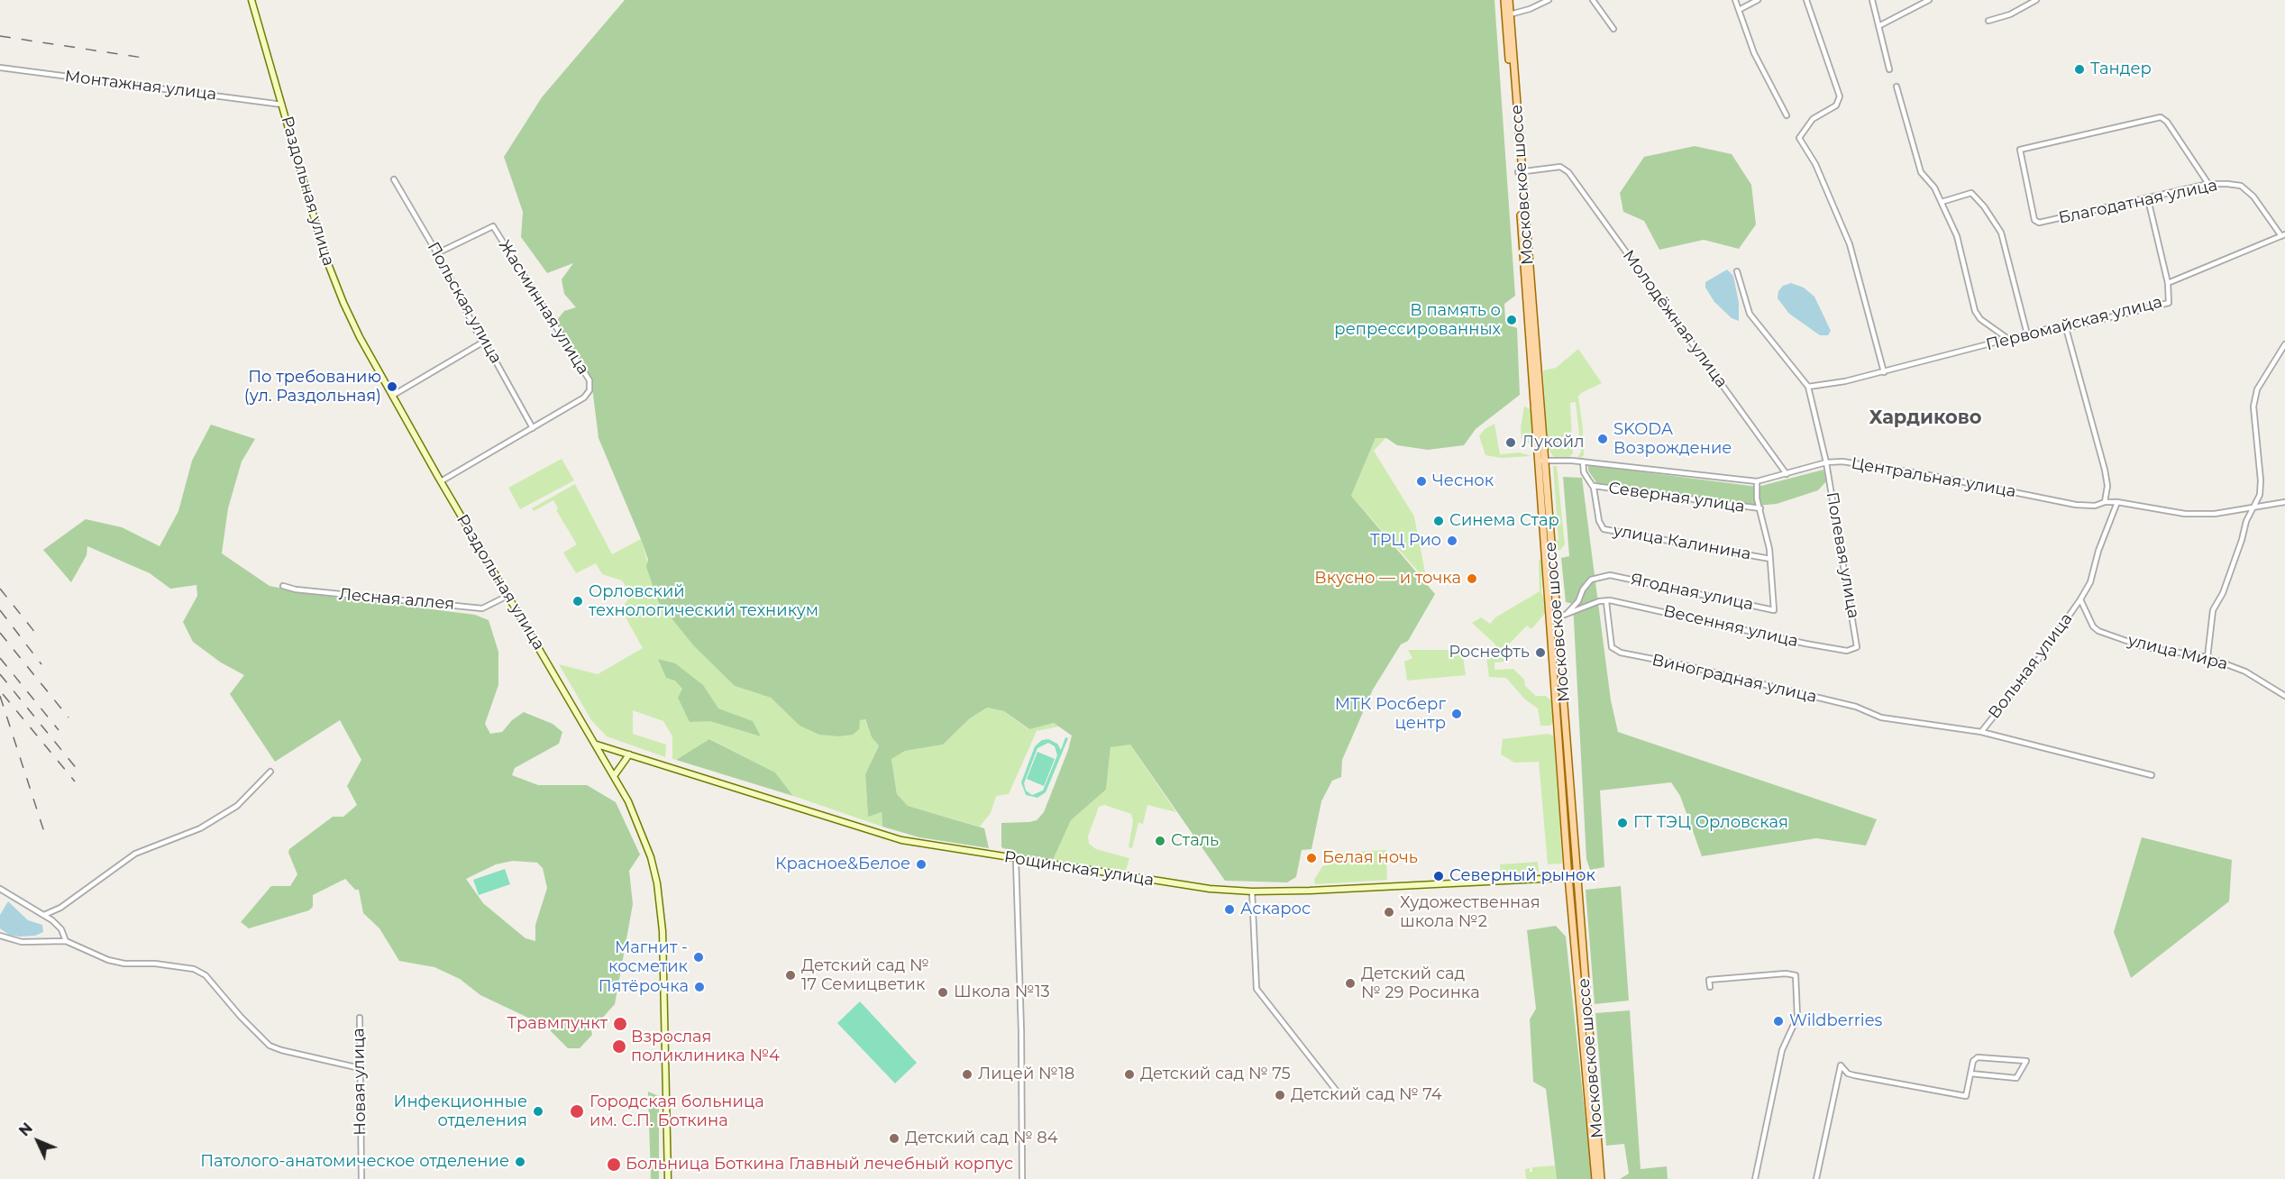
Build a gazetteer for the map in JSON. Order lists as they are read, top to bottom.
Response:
{
  "streets": {
    "main road": ["Московское шоссе", "Раздольная улица", "Рощинская улица"],
    "street": [
      "Монтажная улица",
      "Благодатная улица",
      "Польская улица",
      "Жасминная улица",
      "Молодёжная улица",
      "Первомайская улица",
      "Центральная улица",
      "Северная улица",
      "улица Калинина",
      "Полевая улица",
      "Ягодная улица",
      "Лесная аллея",
      "Весенняя улица",
      "улица Мира",
      "Вольная улица",
      "Виноградная улица",
      "Новая улица"
    ]
  },
  "crossings": [
    ["Монтажная улица", "Раздольная улица"],
    ["Московское шоссе", "Молодёжная улица"],
    ["Московское шоссе", "Центральная улица"],
    ["Московское шоссе", "Ягодная улица"],
    ["Московское шоссе", "Рощинская улица"],
    ["Раздольная улица", "Лесная аллея"],
    ["Раздольная улица", "Рощинская улица"],
    ["Благодатная улица", "Первомайская улица"],
    ["Польская улица", "Жасминная улица"],
    ["Молодёжная улица", "Центральная улица"],
    ["Первомайская улица", "Полевая улица"],
    ["Центральная улица", "Полевая улица"],
    ["Центральная улица", "Вольная улица"],
    ["Северная улица", "улица Калинина"],
    ["улица Калинина", "Ягодная улица"],
    ["Полевая улица", "Весенняя улица"],
    ["Весенняя улица", "Виноградная улица"],
    ["улица Мира", "Вольная улица"],
    ["Вольная улица", "Виноградная улица"]
  ],
  "districts": ["Хардиково"],
  "places": [
    "Тандер",
    "В память о репрессированных",
    "По требованию (ул. Раздольная)",
    "SKODA Возрождение",
    "Лукойл",
    "Чеснок",
    "Синема Стар",
    "ТРЦ Рио",
    "Вкусно — и точка",
    "Орловский технологический техникум",
    "Роснефть",
    "МТК Росберг центр",
    "ГТ ТЭЦ Орловская",
    "Сталь",
    "Белая ночь",
    "Красное&Белое",
    "Северный рынок",
    "Аскарос",
    "Художественная школа №2",
    "Магнит - косметик",
    "Детский сад № 17 Семицветик",
    "Детский сад № 29 Росинка",
    "Пятёрочка",
    "Школа №13",
    "Wildberries",
    "Травмпункт",
    "Взрослая поликлиника №4",
    "Лицей №18",
    "Детский сад № 75",
    "Детский сад № 74",
    "Инфекционные отделения",
    "Городская больница им. С.П. Боткина",
    "Детский сад № 84",
    "Патолого-анатомическое отделение",
    "Больница Боткина Главный лечебный корпус"
  ],
  "north": "top left"
}
